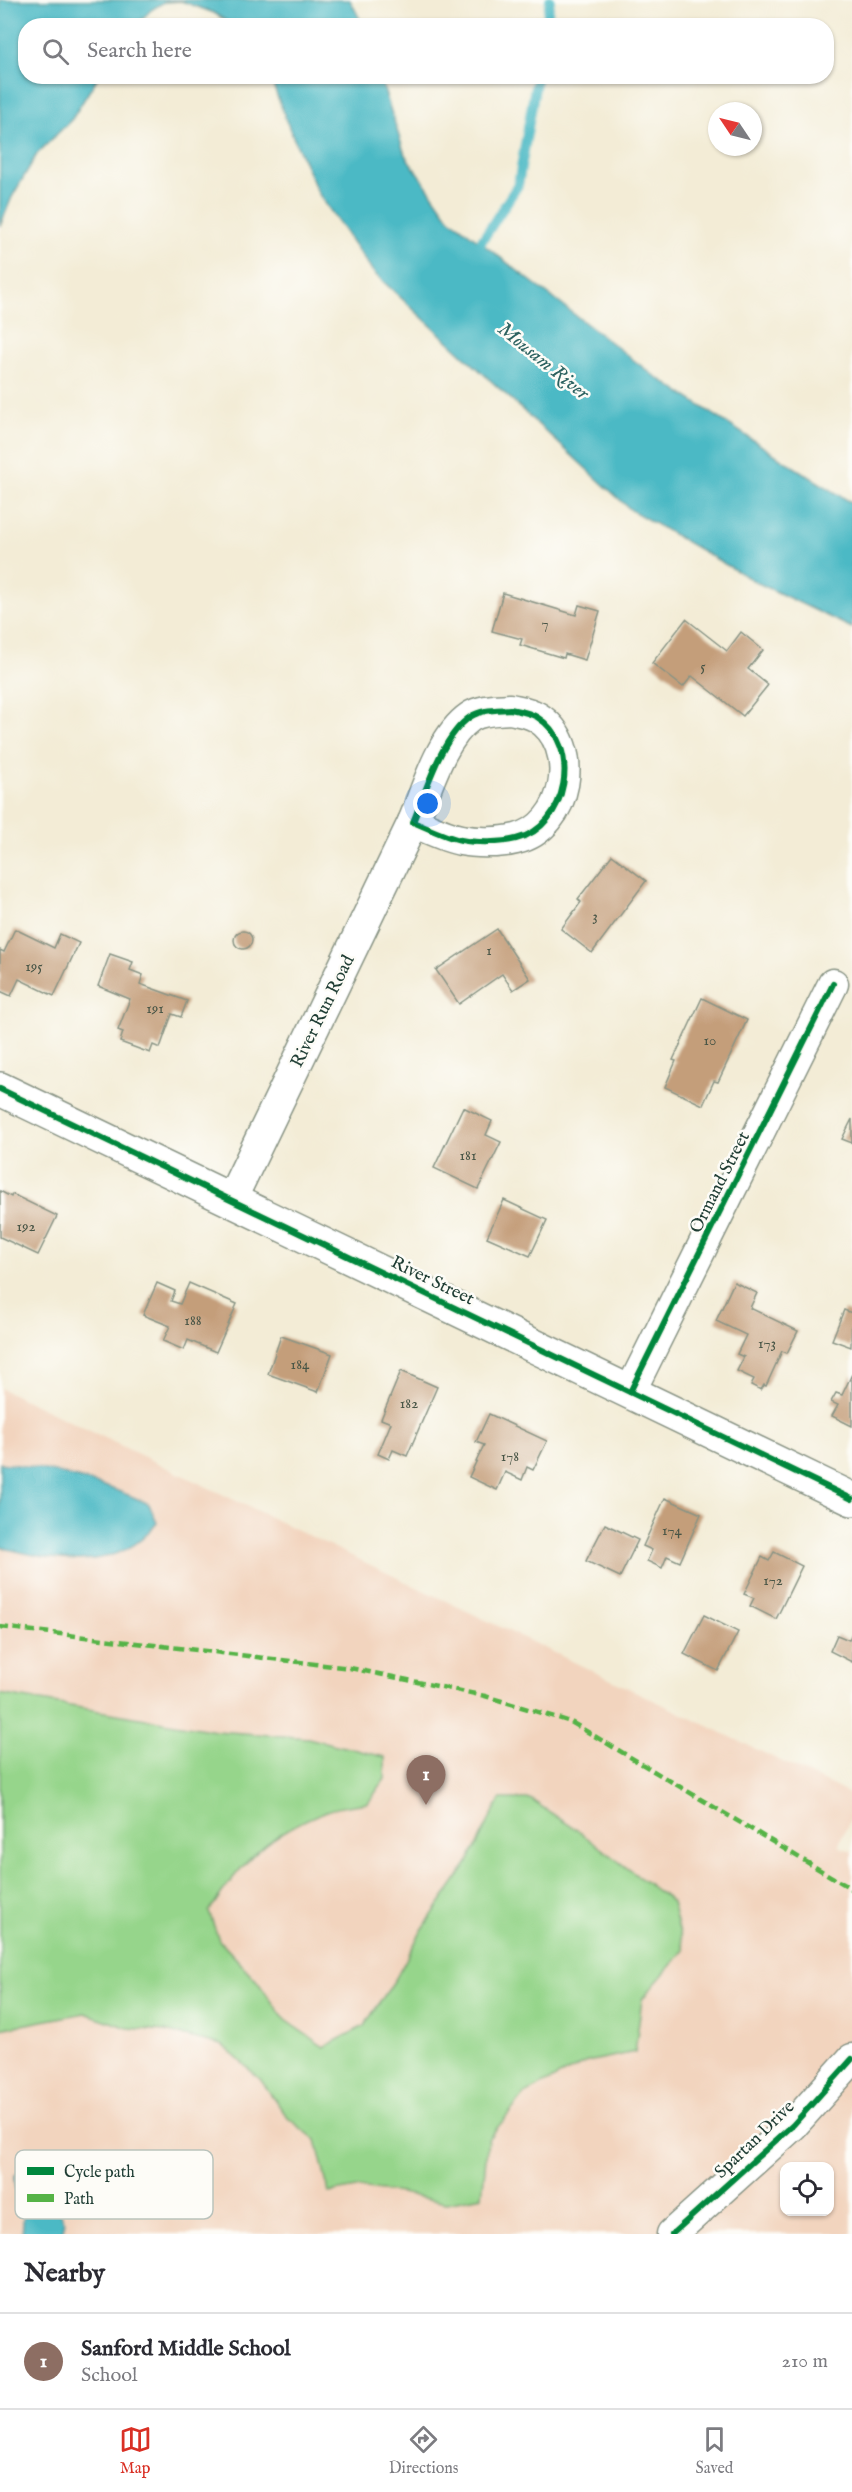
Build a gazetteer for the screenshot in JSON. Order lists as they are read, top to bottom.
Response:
{
  "streets": {
    "street": [
      "River Run Road",
      "Ormand Street",
      "River Street",
      "Spartan Drive"
    ]
  },
  "crossings": [
    ["River Run Road", "River Street"],
    ["Ormand Street", "River Street"]
  ],
  "water": ["Mousam River"],
  "house_numbers": [
    "7",
    "5",
    "3",
    "1",
    "195",
    "191",
    "10",
    "181",
    "192",
    "188",
    "173",
    "184",
    "182",
    "178",
    "174",
    "172"
  ],
  "legend": ["Cycle path", "Path"],
  "north": "top left",
  "page": {
    "search": "Search here",
    "pins": "1",
    "heading": "Nearby",
    "list": [
      {
        "mark": "1",
        "name": "Sanford Middle School",
        "note": "School",
        "value": "210 m"
      }
    ],
    "nav": ["Map", "Directions", "Saved"]
  }
}
